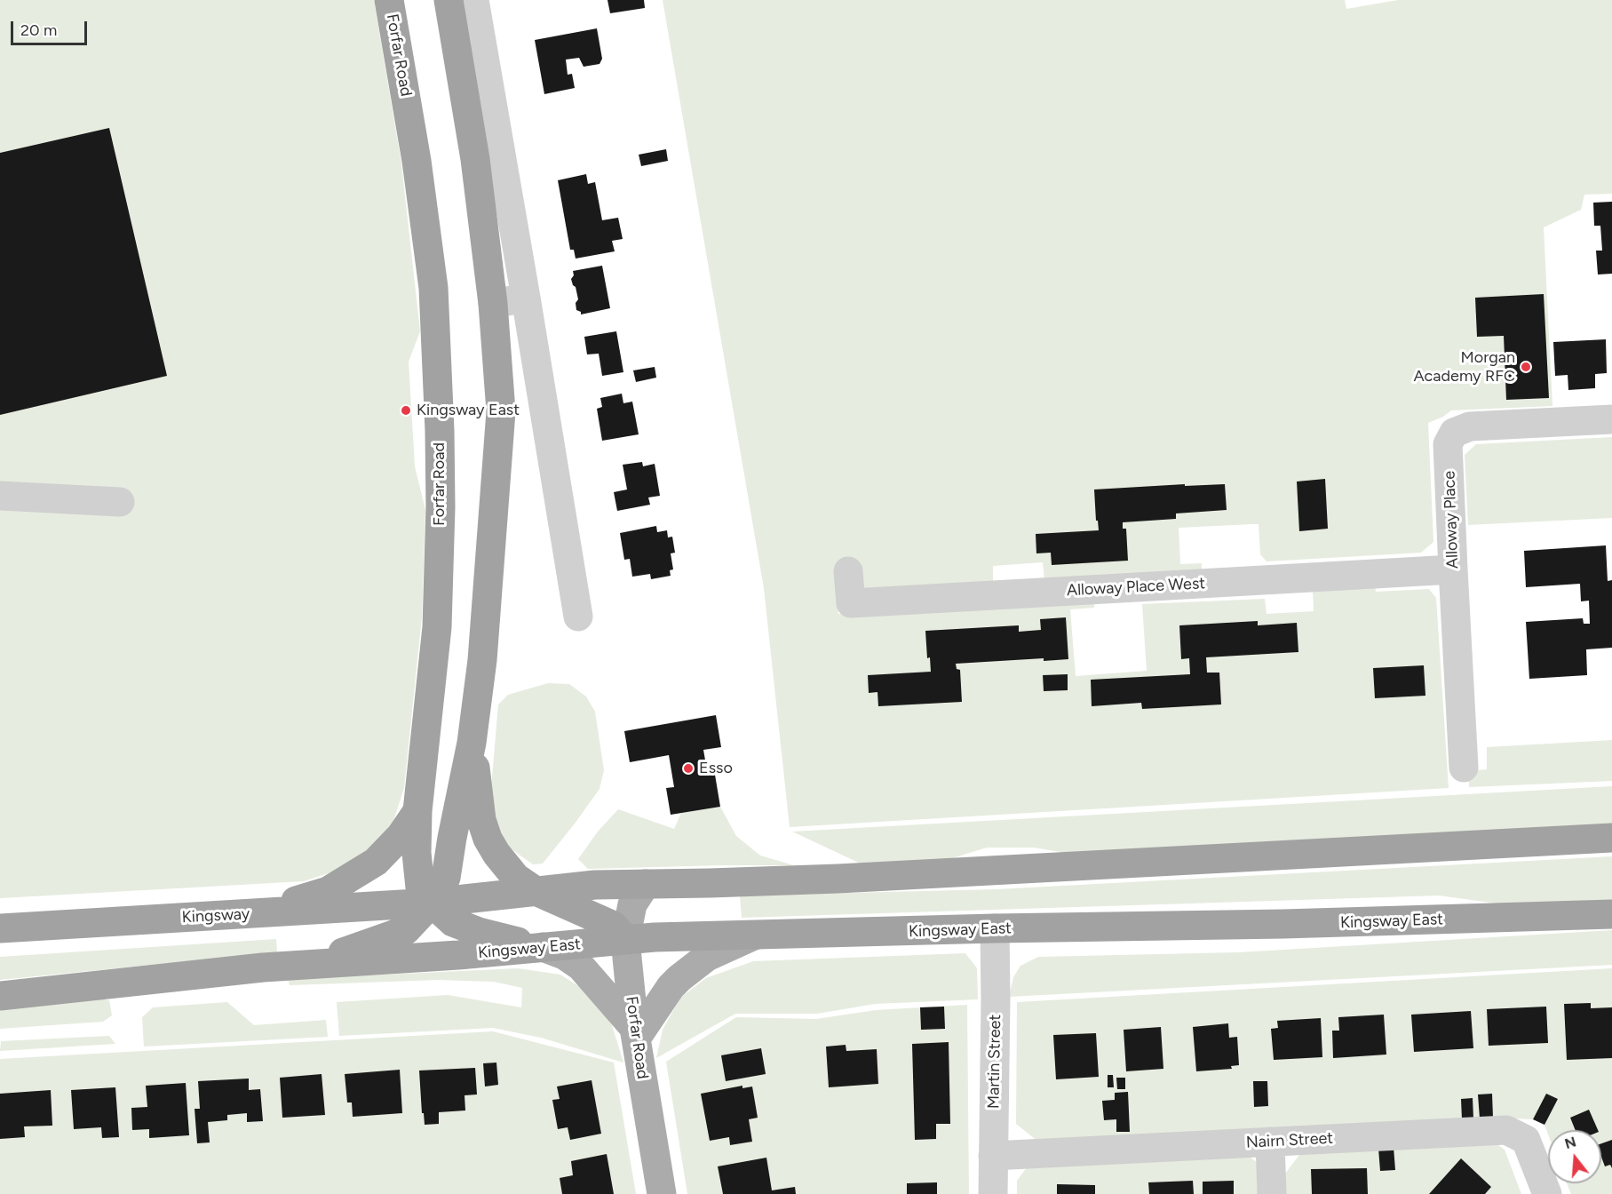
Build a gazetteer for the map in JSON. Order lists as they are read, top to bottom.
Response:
{
  "streets": {
    "highway": ["Forfar Road", "Kingsway", "Kingsway East"],
    "street": [
      "Alloway Place",
      "Alloway Place West",
      "Martin Street",
      "Nairn Street"
    ]
  },
  "crossings": [
    ["Forfar Road", "Kingsway"],
    ["Forfar Road", "Kingsway East"],
    ["Alloway Place", "Alloway Place West"],
    ["Kingsway East", "Martin Street"],
    ["Martin Street", "Nairn Street"]
  ],
  "places": ["Morgan Academy RFC", "Kingsway East", "Esso"],
  "scale_bar": "20 m",
  "north": "top"
}
